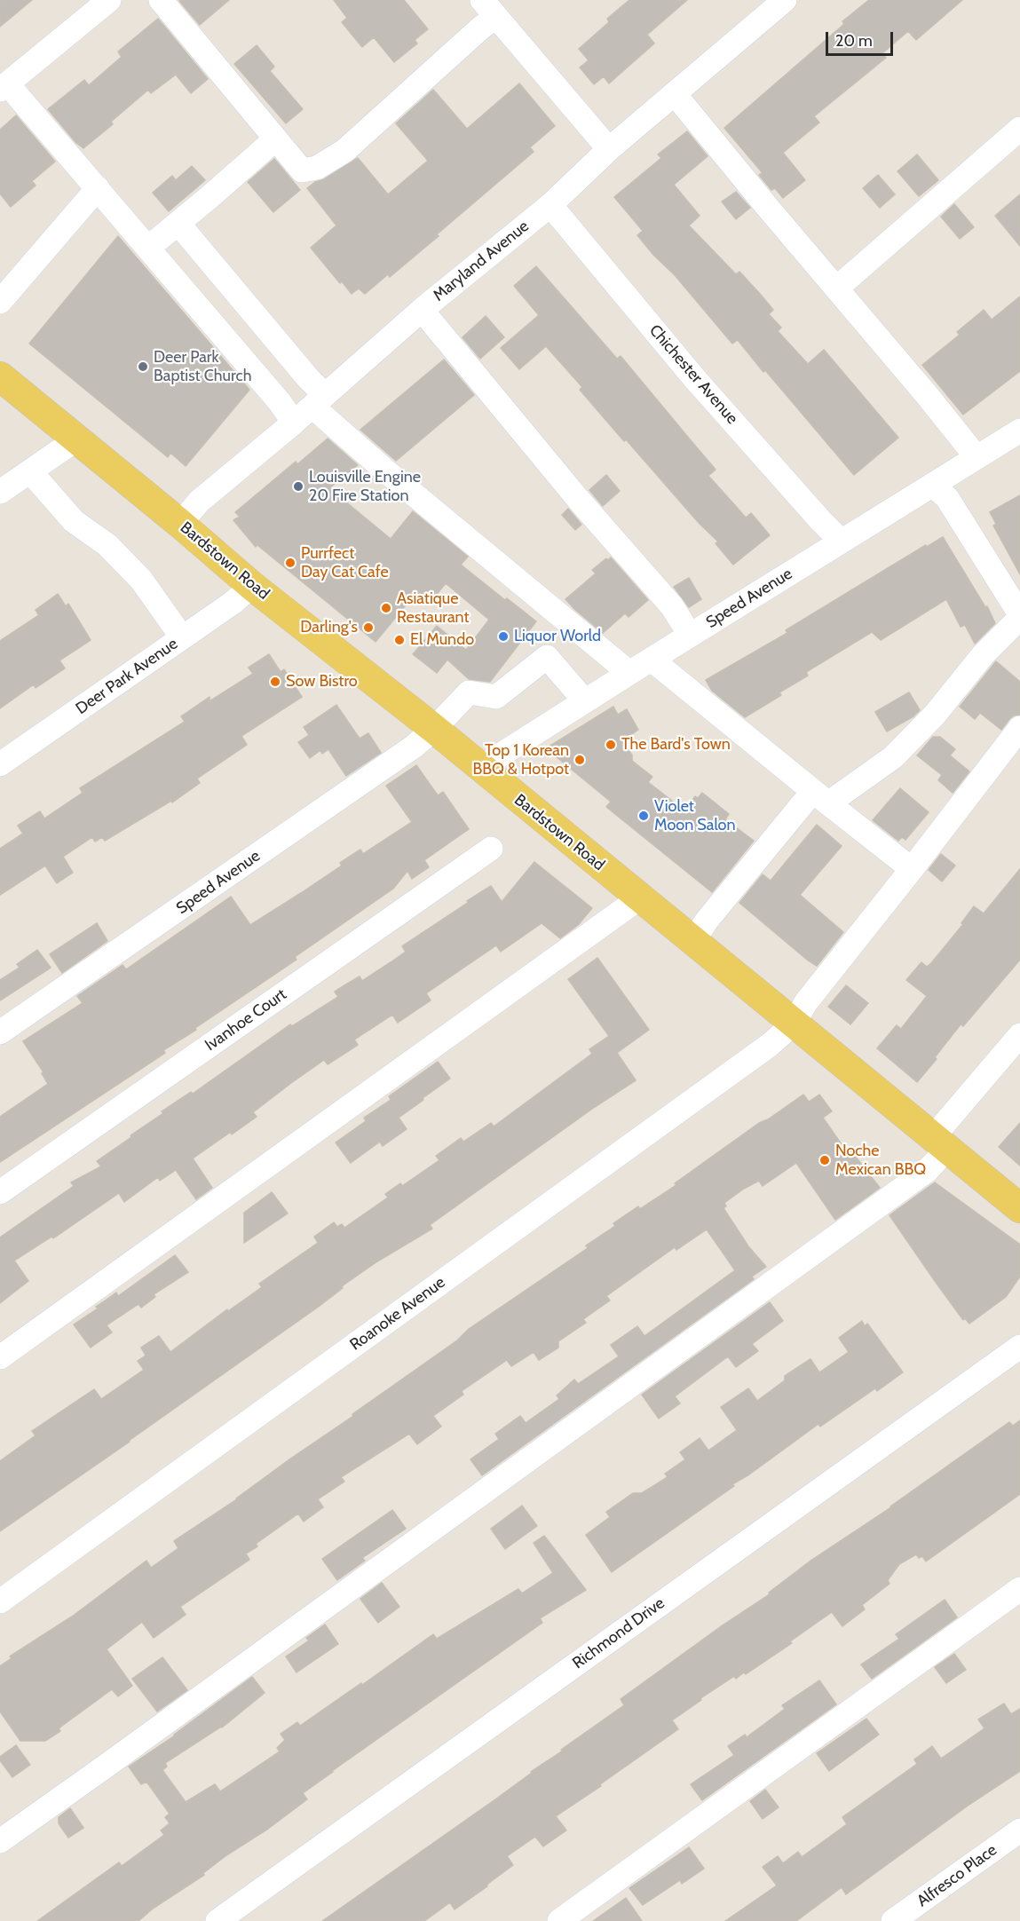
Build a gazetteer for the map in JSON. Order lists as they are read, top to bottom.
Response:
{
  "streets": {
    "main road": ["Bardstown Road"],
    "street": [
      "Maryland Avenue",
      "Chichester Avenue",
      "Speed Avenue",
      "Deer Park Avenue",
      "Ivanhoe Court",
      "Roanoke Avenue",
      "Richmond Drive",
      "Alfresco Place"
    ]
  },
  "crossings": [
    ["Maryland Avenue", "Chichester Avenue"],
    ["Maryland Avenue", "Bardstown Road"],
    ["Chichester Avenue", "Speed Avenue"],
    ["Bardstown Road", "Speed Avenue"],
    ["Bardstown Road", "Deer Park Avenue"],
    ["Bardstown Road", "Roanoke Avenue"]
  ],
  "places": [
    "Deer Park Baptist Church",
    "Louisville Engine 20 Fire Station",
    "Purrfect Day Cat Cafe",
    "Asiatique Restaurant",
    "Darling's",
    "Liquor World",
    "El Mundo",
    "Sow Bistro",
    "The Bard's Town",
    "Top 1 Korean BBQ & Hotpot",
    "Violet Moon Salon",
    "Noche Mexican BBQ"
  ],
  "scale_bar": "20 m"
}
